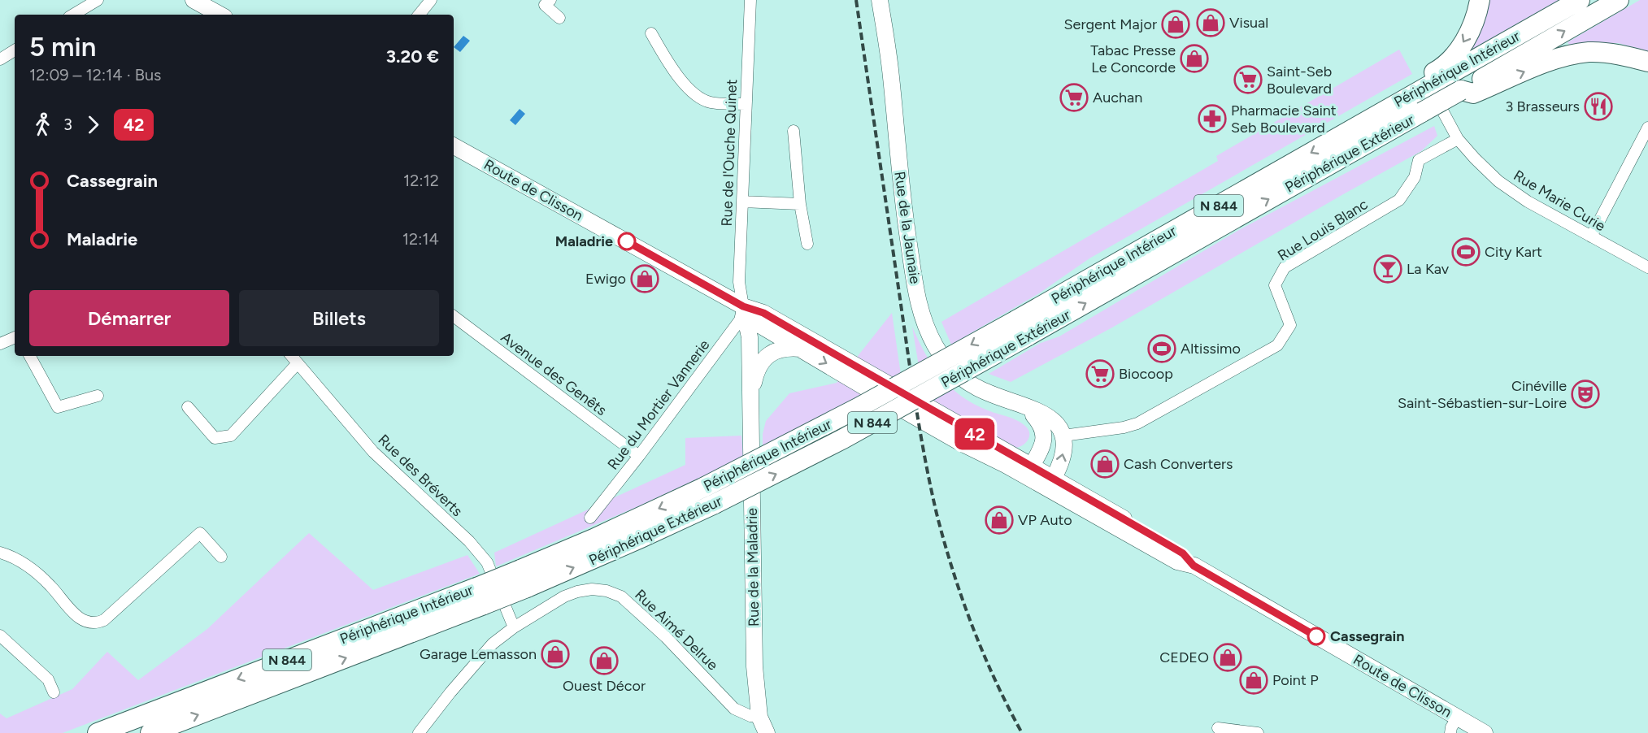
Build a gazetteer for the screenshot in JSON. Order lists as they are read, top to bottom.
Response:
{
  "streets": {
    "highway": ["Périphérique Intérieur", "Périphérique Extérieur", "N 844"],
    "main road": ["Route de Clisson", "Rue de la Jaunaie", "Rue de la Maladrie"],
    "street": [
      "Rue de l'Ouche Quinet",
      "Rue Marie Curie",
      "Rue Louis Blanc",
      "Avenue des Genêts",
      "Rue du Mortier Vannerie",
      "Rue des Bréverts",
      "Rue Aimé Delrue"
    ]
  },
  "crossings": [
    ["Périphérique Intérieur", "Périphérique Extérieur"],
    ["Rue de l'Ouche Quinet", "Route de Clisson"],
    ["Rue de l'Ouche Quinet", "Rue du Mortier Vannerie"],
    ["Rue de l'Ouche Quinet", "Rue de la Maladrie"],
    ["Route de Clisson", "Rue de la Jaunaie"],
    ["Route de Clisson", "Rue du Mortier Vannerie"],
    ["Route de Clisson", "Rue de la Maladrie"],
    ["Rue Marie Curie", "Rue Louis Blanc"],
    ["Rue de la Jaunaie", "Rue Louis Blanc"],
    ["Avenue des Genêts", "Rue du Mortier Vannerie"],
    ["Rue du Mortier Vannerie", "Rue de la Maladrie"],
    ["Rue des Bréverts", "Rue Aimé Delrue"],
    ["Rue de la Maladrie", "Rue Aimé Delrue"]
  ],
  "one_way": ["Périphérique Intérieur", "Périphérique Extérieur"],
  "places": {
    "shop": [
      "Visual",
      "Sergent Major",
      "Tabac Presse Le Concorde",
      "Ewigo",
      "Cash Converters",
      "VP Auto",
      "Garage Lemasson",
      "CEDEO",
      "Ouest Décor",
      "Point P"
    ],
    "supermarket": ["Saint-Seb Boulevard", "Auchan", "Biocoop"],
    "restaurant": ["3 Brasseurs"],
    "pharmacy": ["Pharmacie Saint Seb Boulevard"],
    "other": ["Maladrie", "Cassegrain"],
    "sports": ["City Kart", "Altissimo"],
    "bar": ["La Kav"],
    "theatre": ["Cinéville Saint-Sébastien-sur-Loire"]
  },
  "lines": ["bus line 42"],
  "page": {
    "on_map": "42",
    "heading": ["5 min", "12:09 – 12:14 · Bus", "3.20 €"],
    "legs": ["3", "42"],
    "list": [
      {
        "name": "Cassegrain",
        "value": "12:12"
      },
      {
        "name": "Maladrie",
        "value": "12:14"
      }
    ],
    "buttons": ["Démarrer", "Billets"]
  }
}
